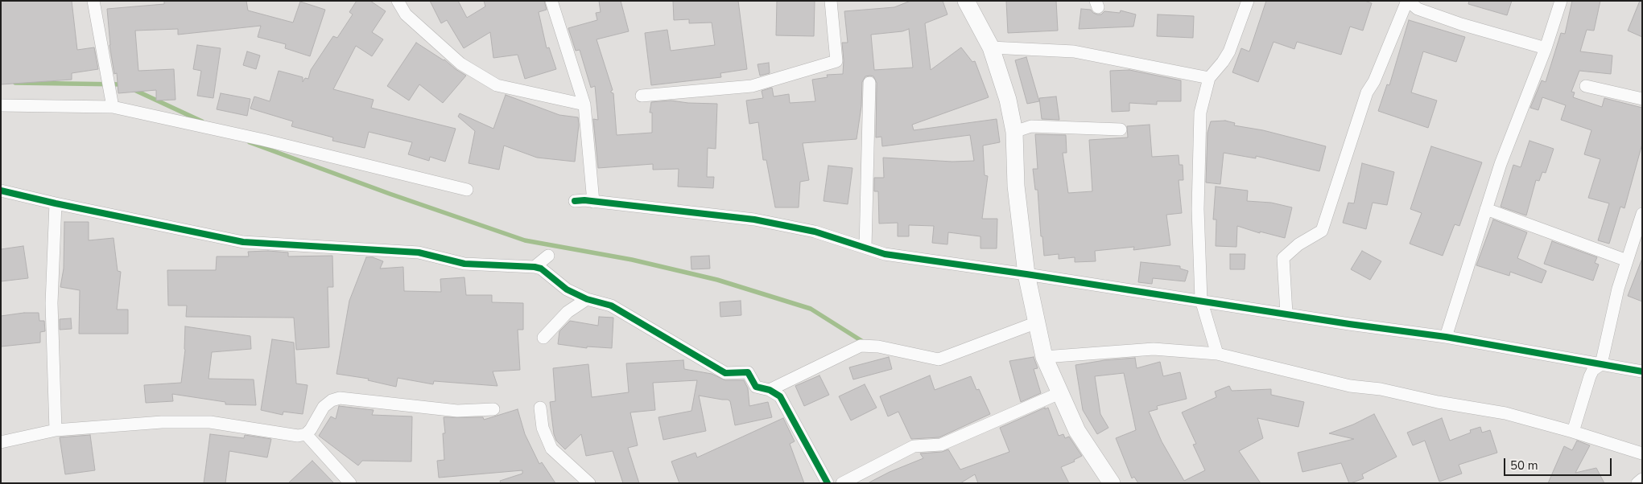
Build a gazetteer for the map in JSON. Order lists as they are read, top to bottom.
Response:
{
  "scale_bar": "50 m"
}
